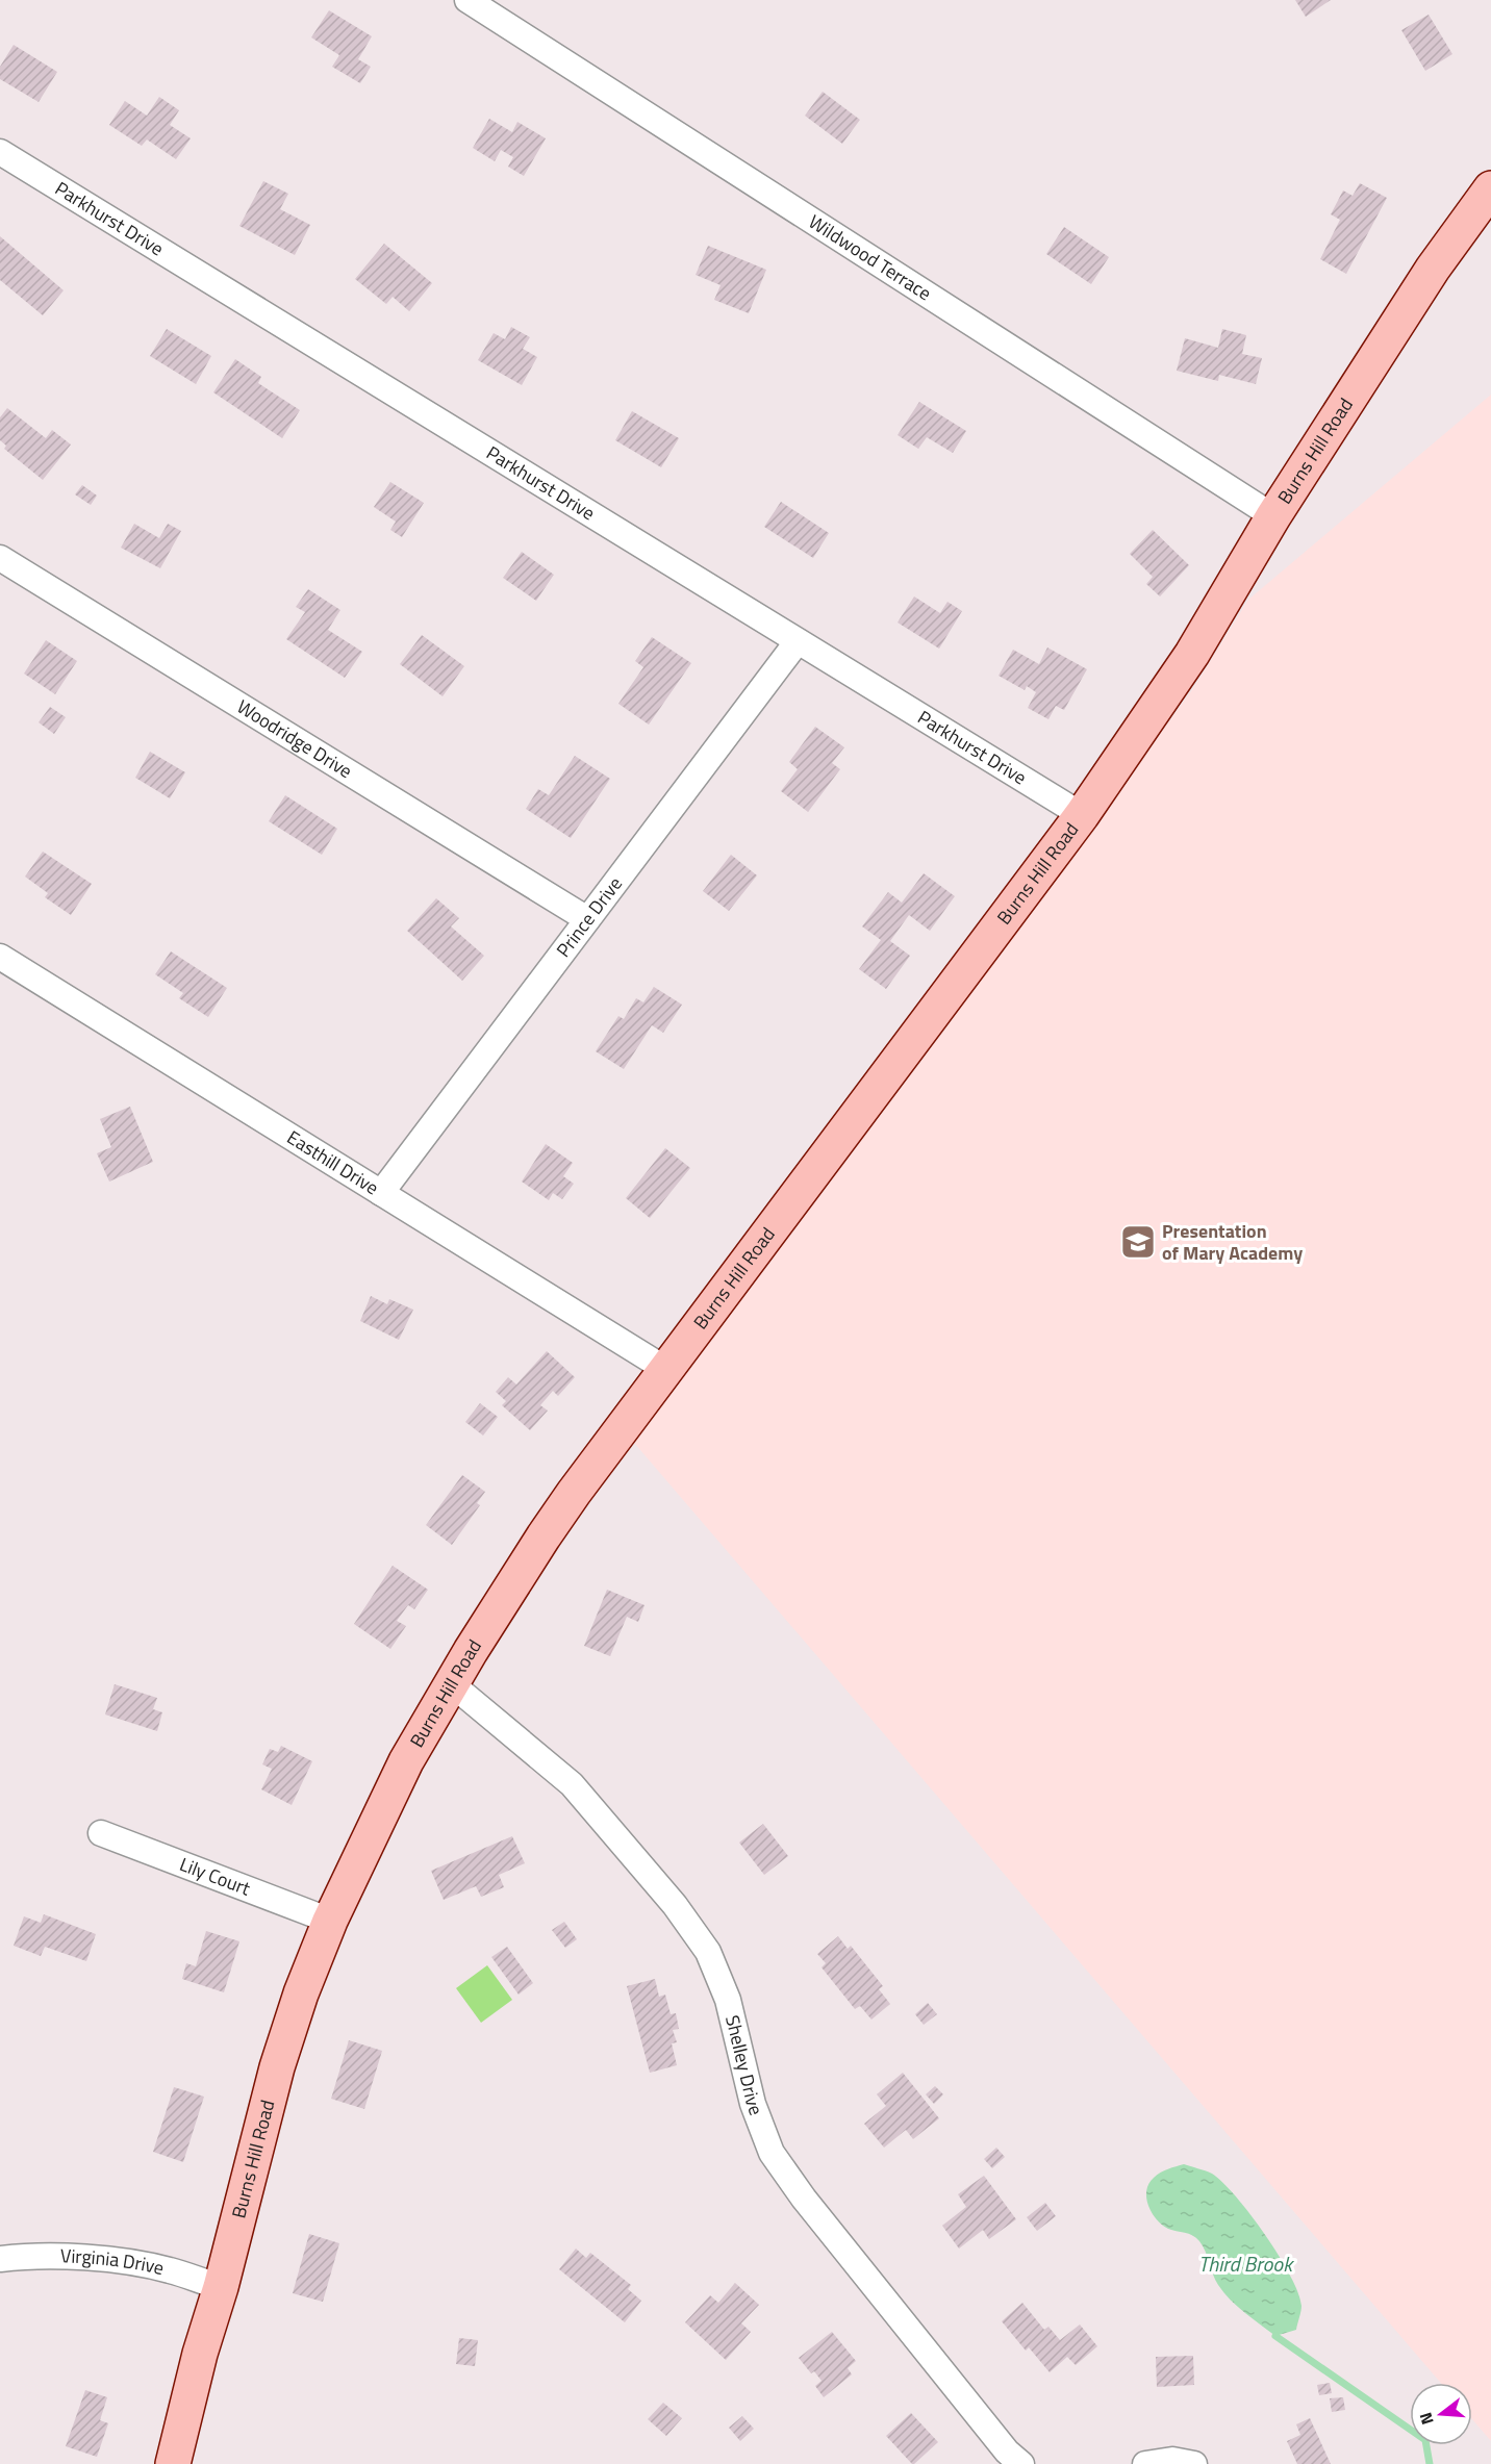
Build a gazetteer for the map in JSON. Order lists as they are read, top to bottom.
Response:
{
  "streets": {
    "street": [
      "Parkhurst Drive",
      "Wildwood Terrace",
      "Burns Hill Road",
      "Woodridge Drive",
      "Prince Drive",
      "Easthill Drive",
      "Lily Court",
      "Shelley Drive",
      "Virginia Drive"
    ]
  },
  "crossings": [
    ["Parkhurst Drive", "Burns Hill Road"],
    ["Parkhurst Drive", "Prince Drive"],
    ["Wildwood Terrace", "Burns Hill Road"],
    ["Burns Hill Road", "Easthill Drive"],
    ["Burns Hill Road", "Lily Court"],
    ["Burns Hill Road", "Shelley Drive"],
    ["Burns Hill Road", "Virginia Drive"],
    ["Woodridge Drive", "Prince Drive"],
    ["Prince Drive", "Easthill Drive"]
  ],
  "water": ["Third Brook"],
  "places": {
    "school or university": ["Presentation of Mary Academy"]
  },
  "north": "left"
}
